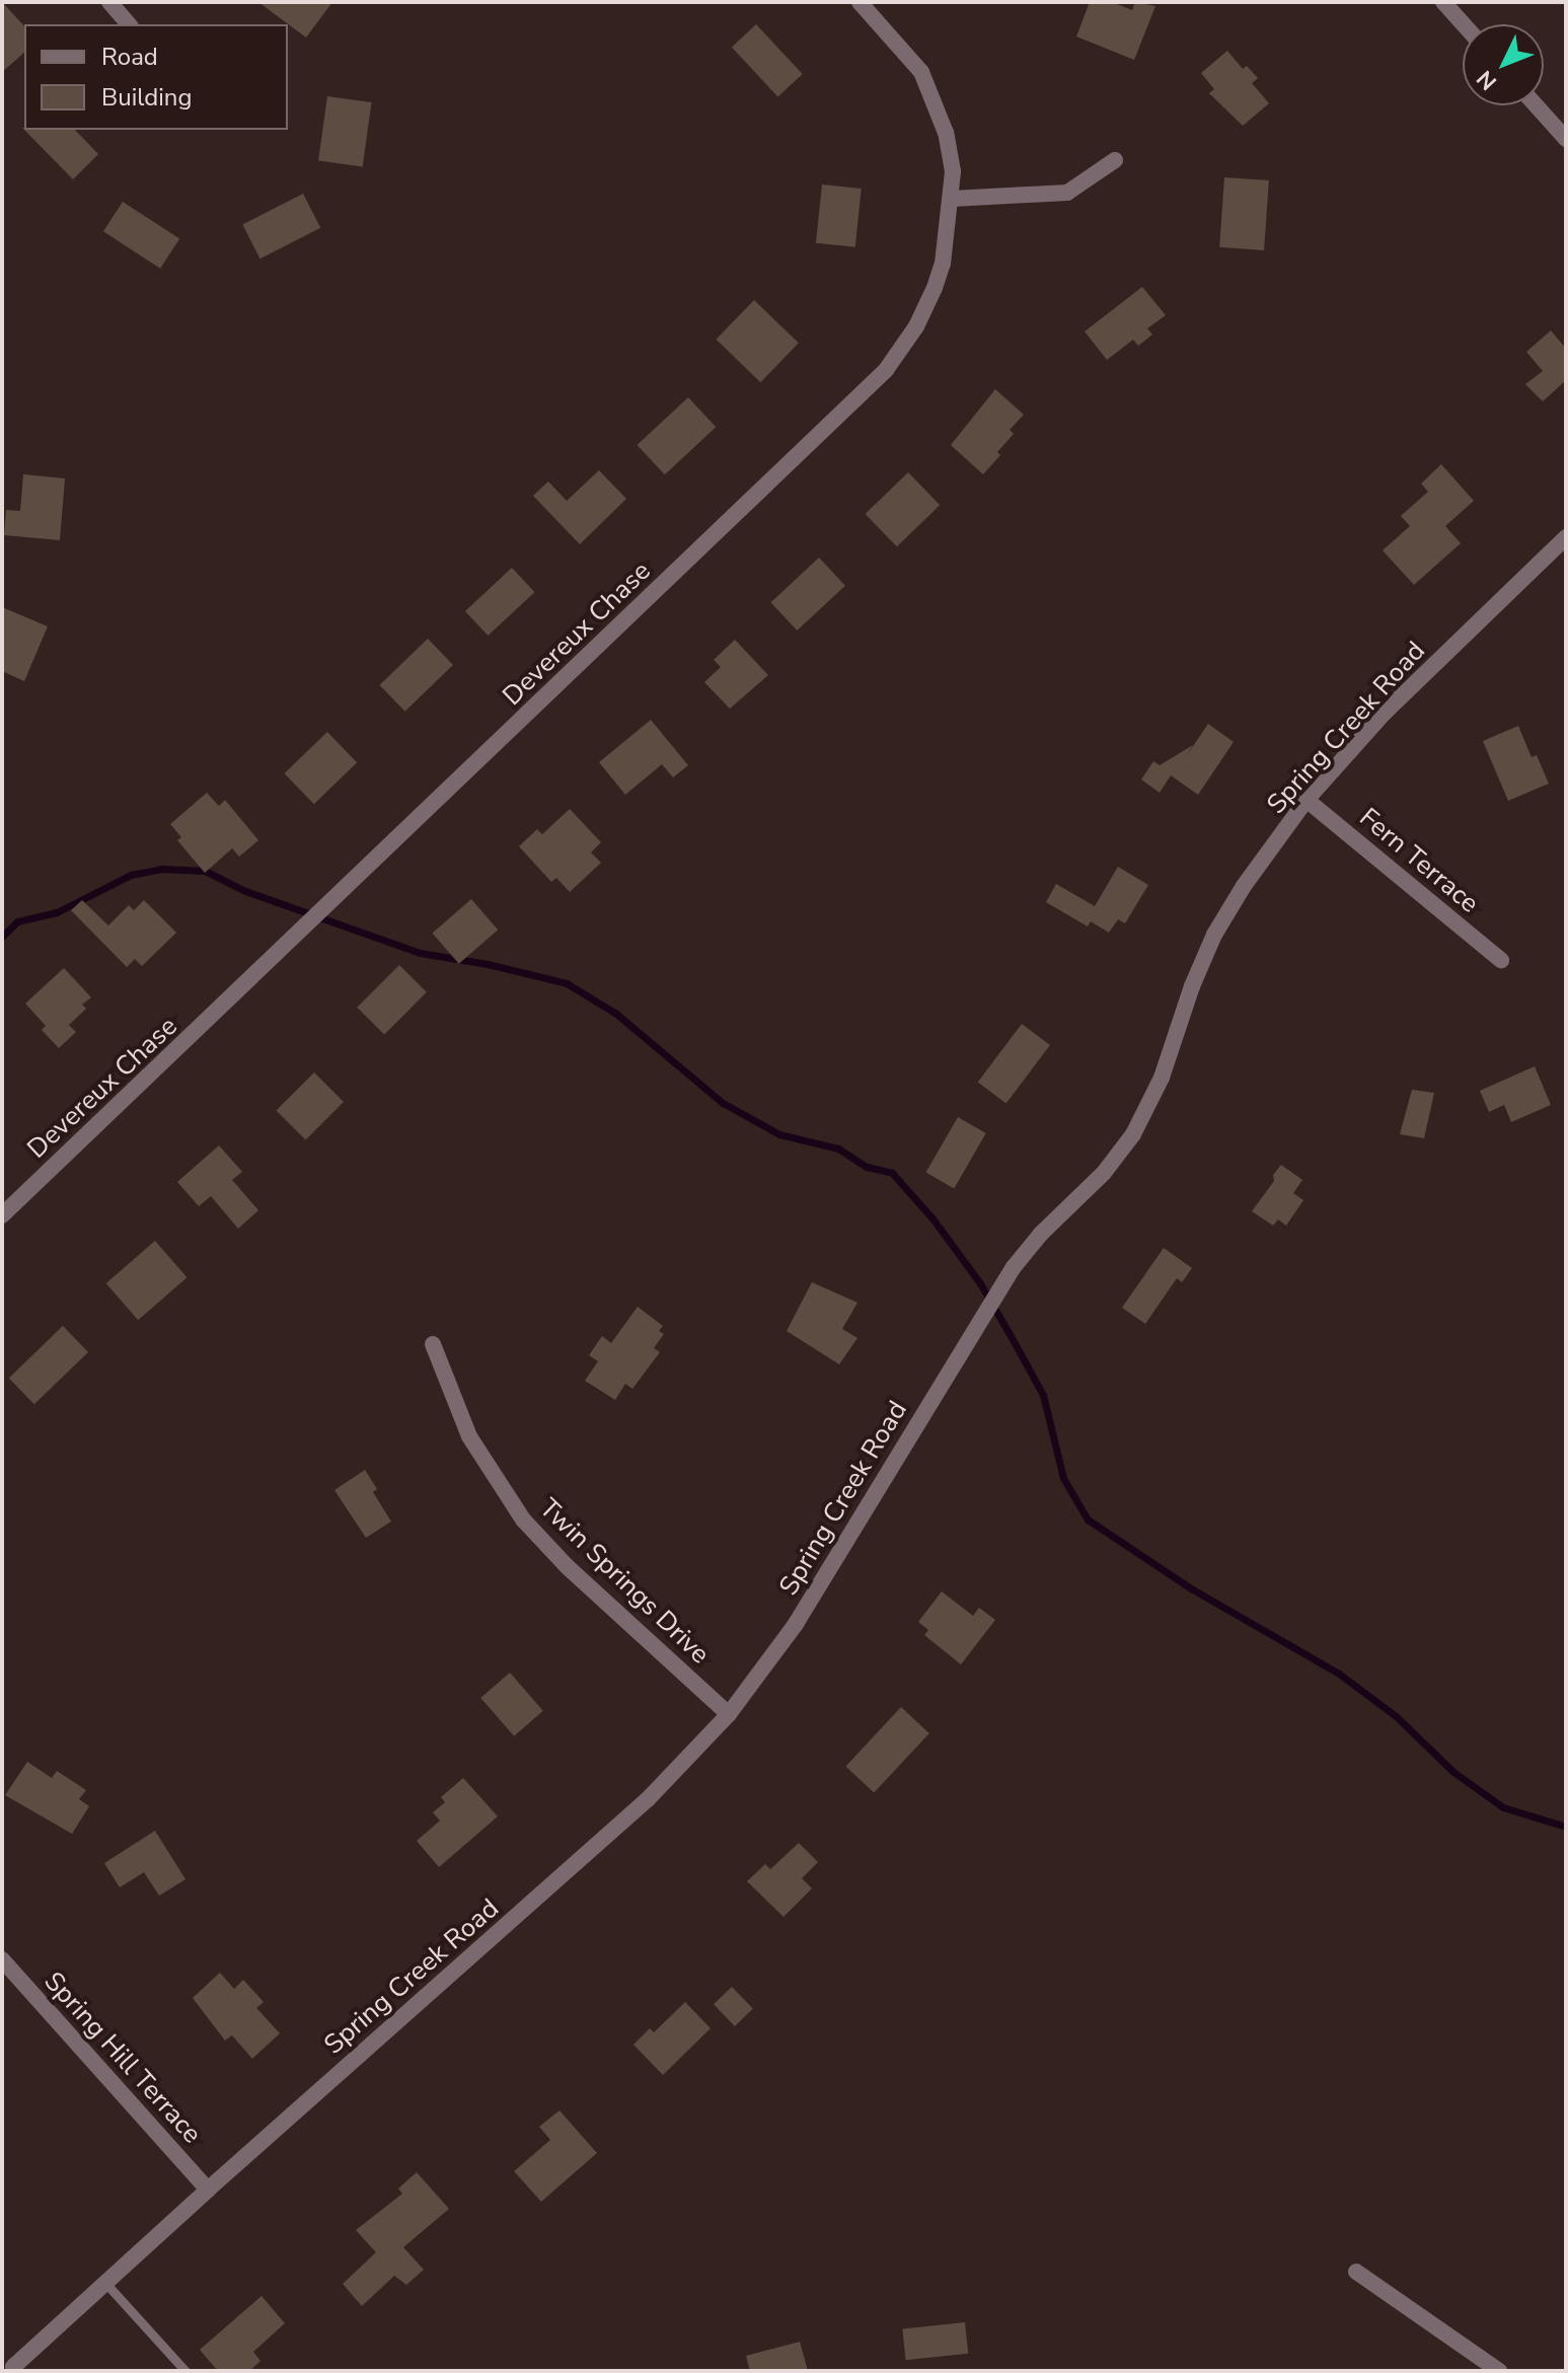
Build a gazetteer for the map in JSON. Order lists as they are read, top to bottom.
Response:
{
  "streets": {
    "street": [
      "Devereux Chase",
      "Spring Creek Road",
      "Fern Terrace",
      "Twin Springs Drive",
      "Spring Hill Terrace"
    ]
  },
  "crossings": [
    ["Spring Creek Road", "Fern Terrace"],
    ["Spring Creek Road", "Twin Springs Drive"],
    ["Spring Creek Road", "Spring Hill Terrace"]
  ],
  "legend": ["Road", "Building"],
  "north": "bottom left"
}
